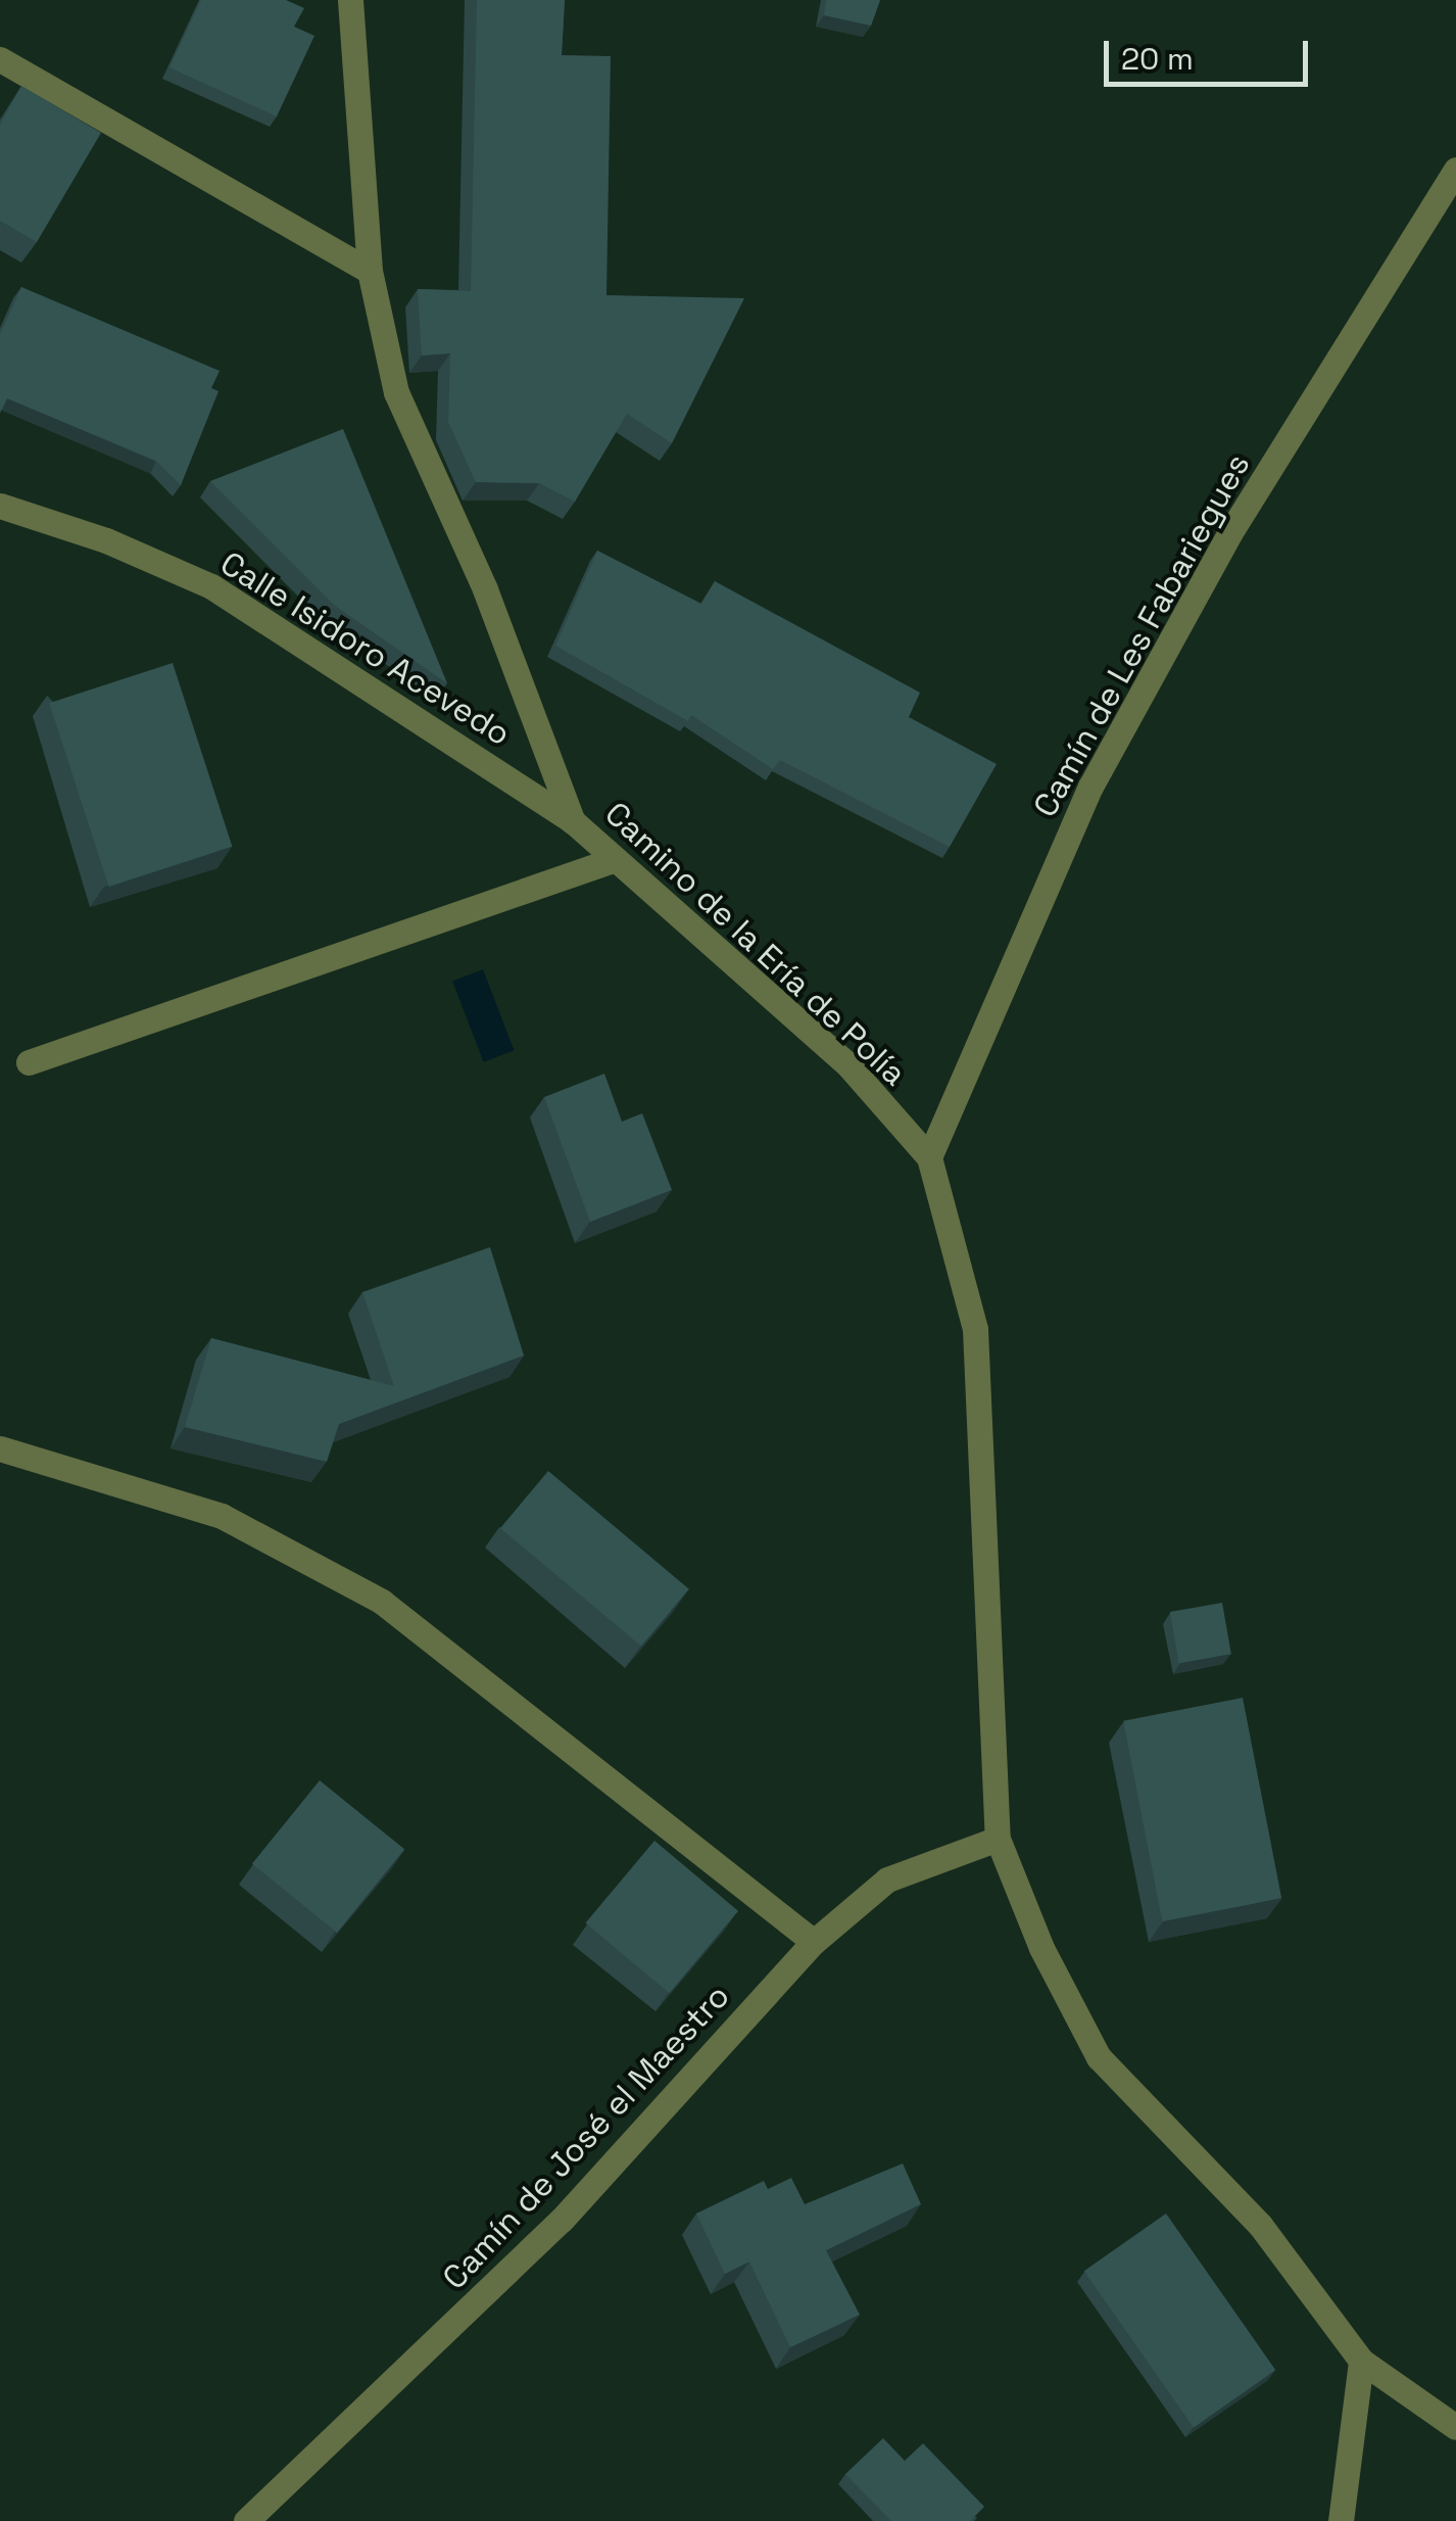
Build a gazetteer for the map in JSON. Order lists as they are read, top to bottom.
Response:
{
  "streets": {
    "street": [
      "Camín de Les Fabariegues",
      "Calle Isidoro Acevedo",
      "Camino de la Ería de Polía",
      "Camín de José el Maestro"
    ]
  },
  "crossings": [
    ["Camín de Les Fabariegues", "Camino de la Ería de Polía"],
    ["Calle Isidoro Acevedo", "Camino de la Ería de Polía"],
    ["Camino de la Ería de Polía", "Camín de José el Maestro"]
  ],
  "scale_bar": "20 m"
}
